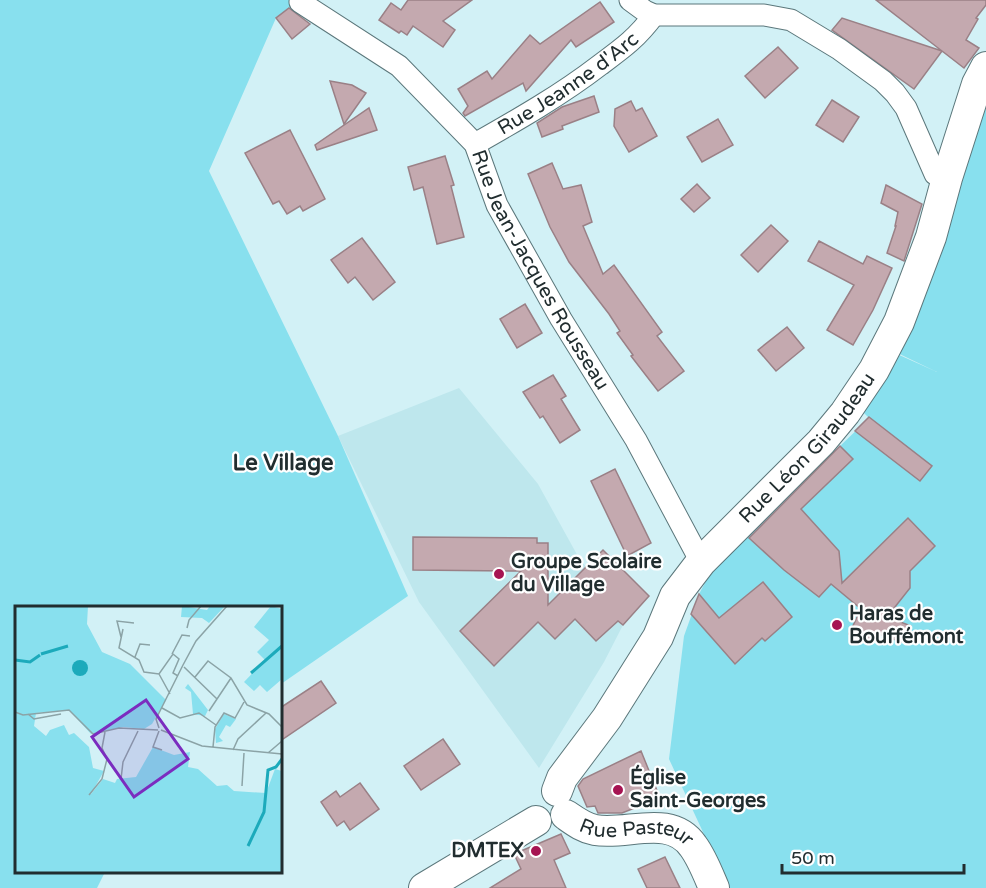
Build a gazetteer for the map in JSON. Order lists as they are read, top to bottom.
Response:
{
  "streets": {
    "street": [
      "Rue Jeanne d'Arc",
      "Rue Jean-Jacques Rousseau",
      "Rue Léon Giraudeau",
      "Rue Pasteur"
    ]
  },
  "crossings": [
    ["Rue Jeanne d'Arc", "Rue Jean-Jacques Rousseau"],
    ["Rue Jean-Jacques Rousseau", "Rue Léon Giraudeau"],
    ["Rue Léon Giraudeau", "Rue Pasteur"]
  ],
  "districts": ["Le Village"],
  "places": [
    "Groupe Scolaire du Village",
    "Haras de Bouffémont",
    "Église Saint-Georges",
    "DMTEX"
  ],
  "scale_bar": "50 m"
}
